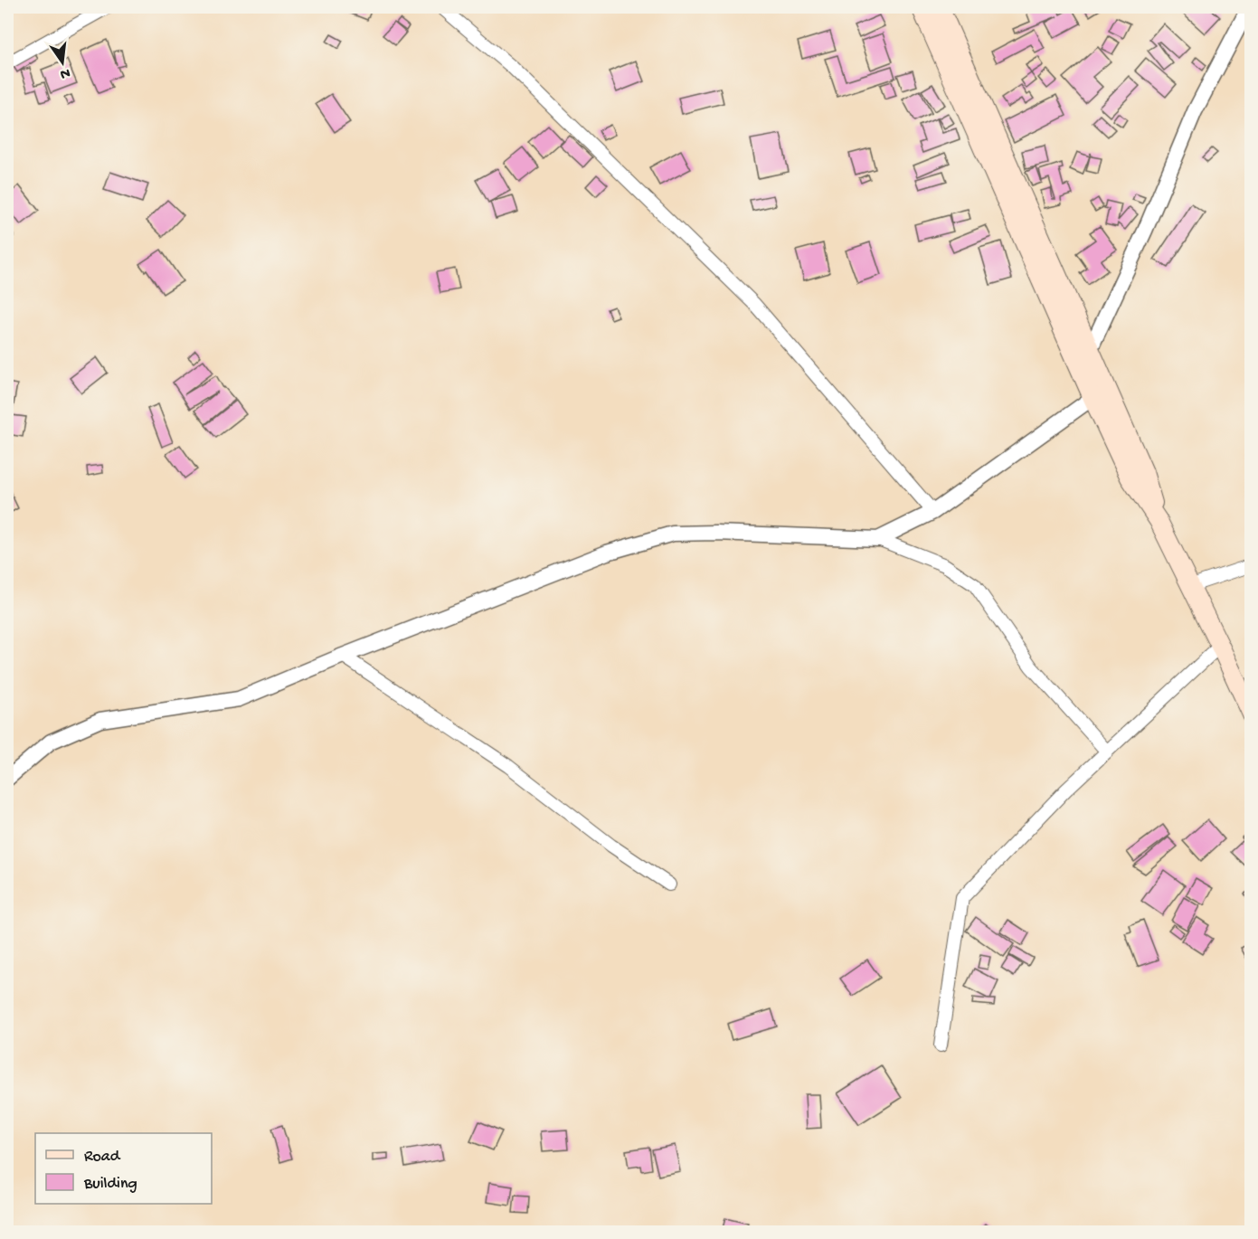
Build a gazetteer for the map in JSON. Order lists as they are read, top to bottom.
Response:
{
  "legend": ["Road", "Building"],
  "north": "bottom"
}
